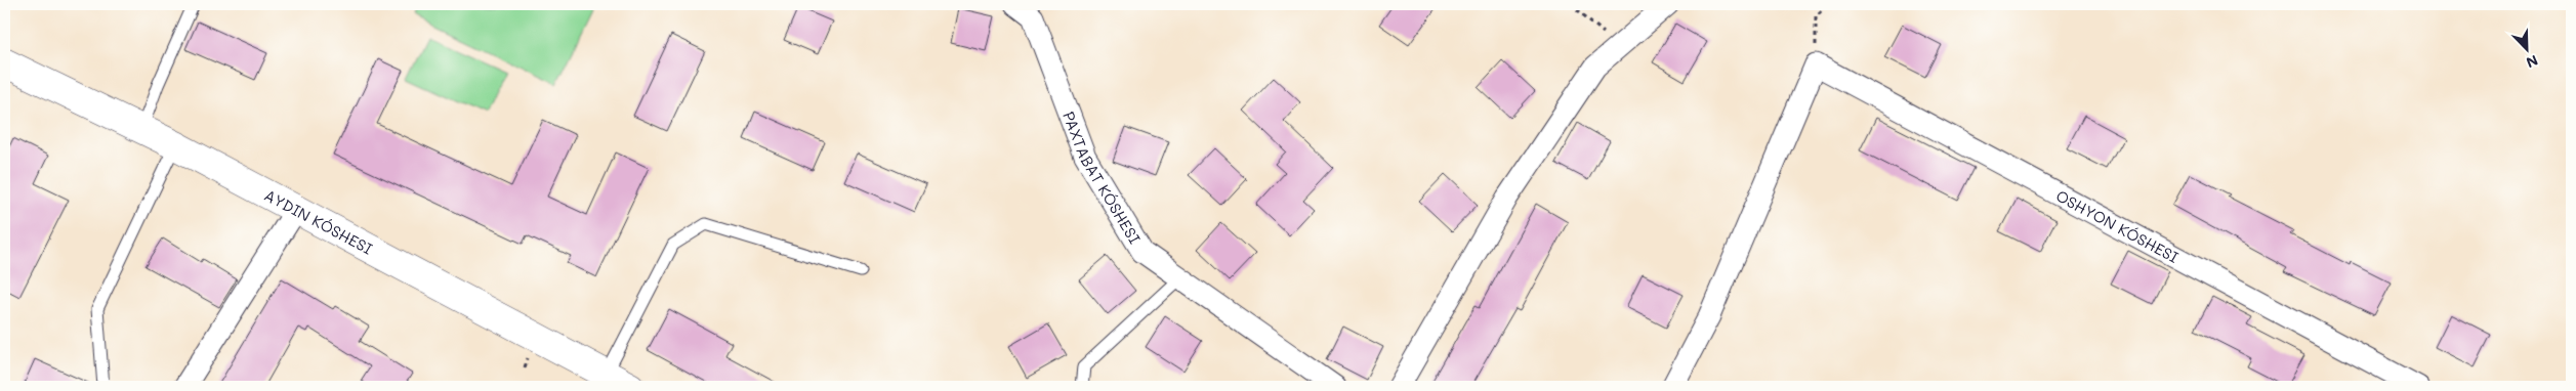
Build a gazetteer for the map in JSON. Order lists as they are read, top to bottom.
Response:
{
  "streets": {
    "street": ["PAXTABAT KÓSHESI", "OSHYON KÓSHESI"]
  },
  "north": "bottom right"
}
